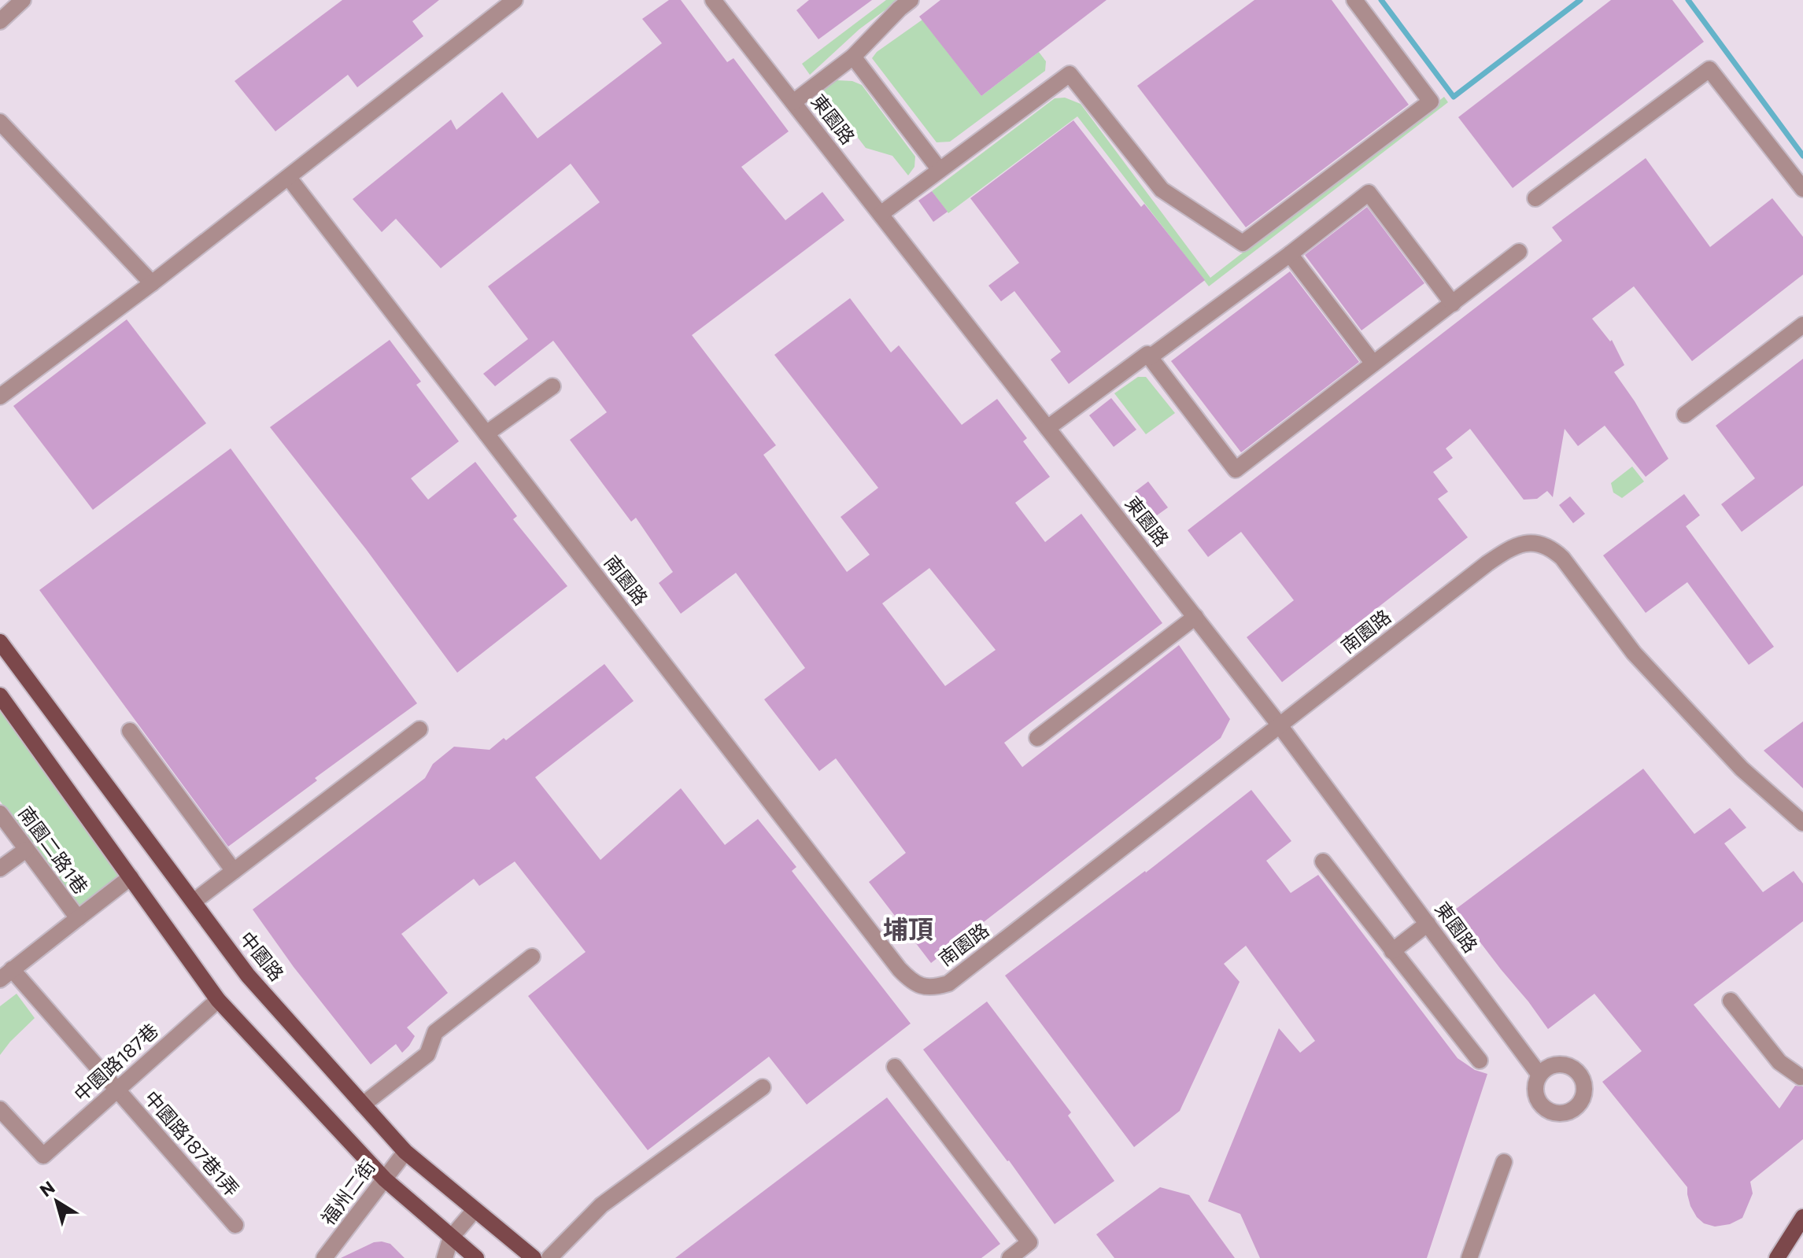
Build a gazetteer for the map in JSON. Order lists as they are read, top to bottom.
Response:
{
  "streets": {
    "main road": ["中園路"],
    "street": [
      "東園路",
      "南園路",
      "南園二路1巷",
      "中園路187巷",
      "中園路187巷1弄",
      "福州二街"
    ]
  },
  "crossings": [
    ["東園路", "南園路"],
    ["中園路", "福州二街"],
    ["中園路187巷", "中園路187巷1弄"]
  ],
  "districts": ["埔頂"],
  "north": "top left"
}
